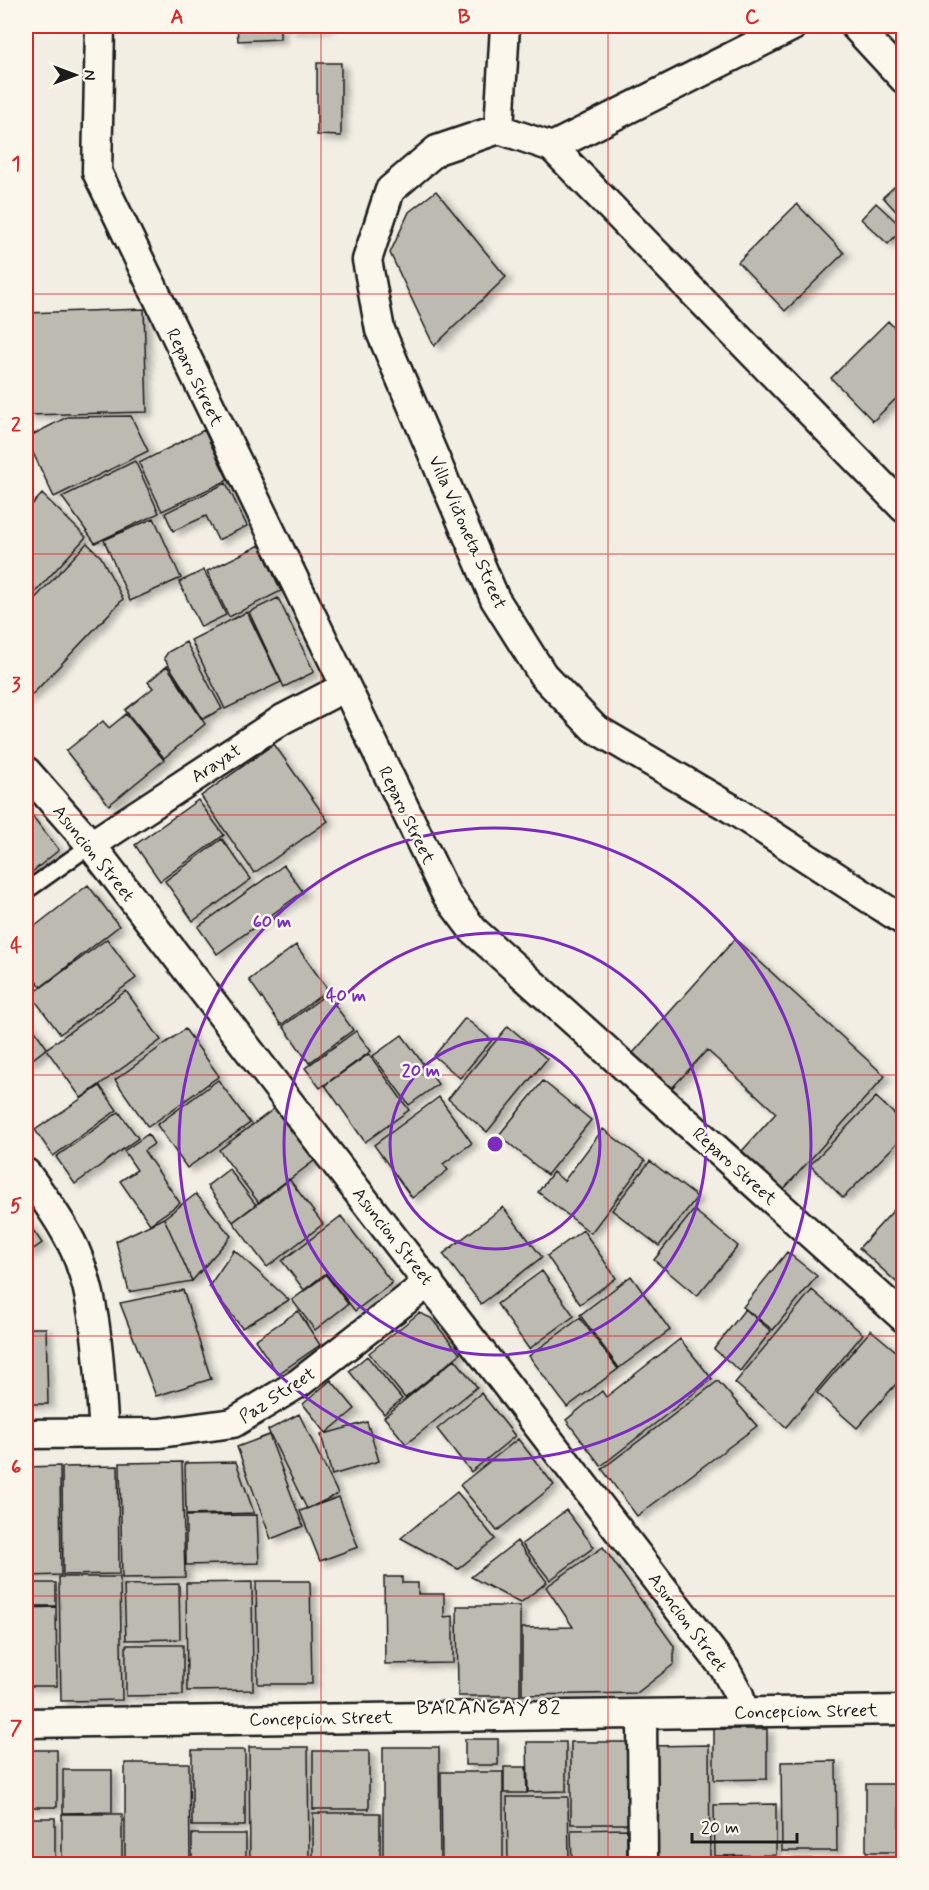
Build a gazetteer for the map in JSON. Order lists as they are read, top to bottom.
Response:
{
  "streets": {
    "street": [
      "Reparo Street",
      "Villa Victoneta Street",
      "Arayat",
      "Asuncion Street",
      "Paz Street",
      "Concepcion Street"
    ]
  },
  "crossings": [
    ["Reparo Street", "Arayat"],
    ["Arayat", "Asuncion Street"],
    ["Asuncion Street", "Paz Street"],
    ["Asuncion Street", "Concepcion Street"]
  ],
  "districts": ["BARANGAY 82"],
  "scale_bar": "20 m",
  "north": "right",
  "grid": {
    "columns": ["A", "B", "C"],
    "rows": [
      "1",
      "2",
      "3",
      "4",
      "5",
      "6",
      "7"
    ]
  },
  "rings": ["60 m", "40 m", "20 m"]
}
